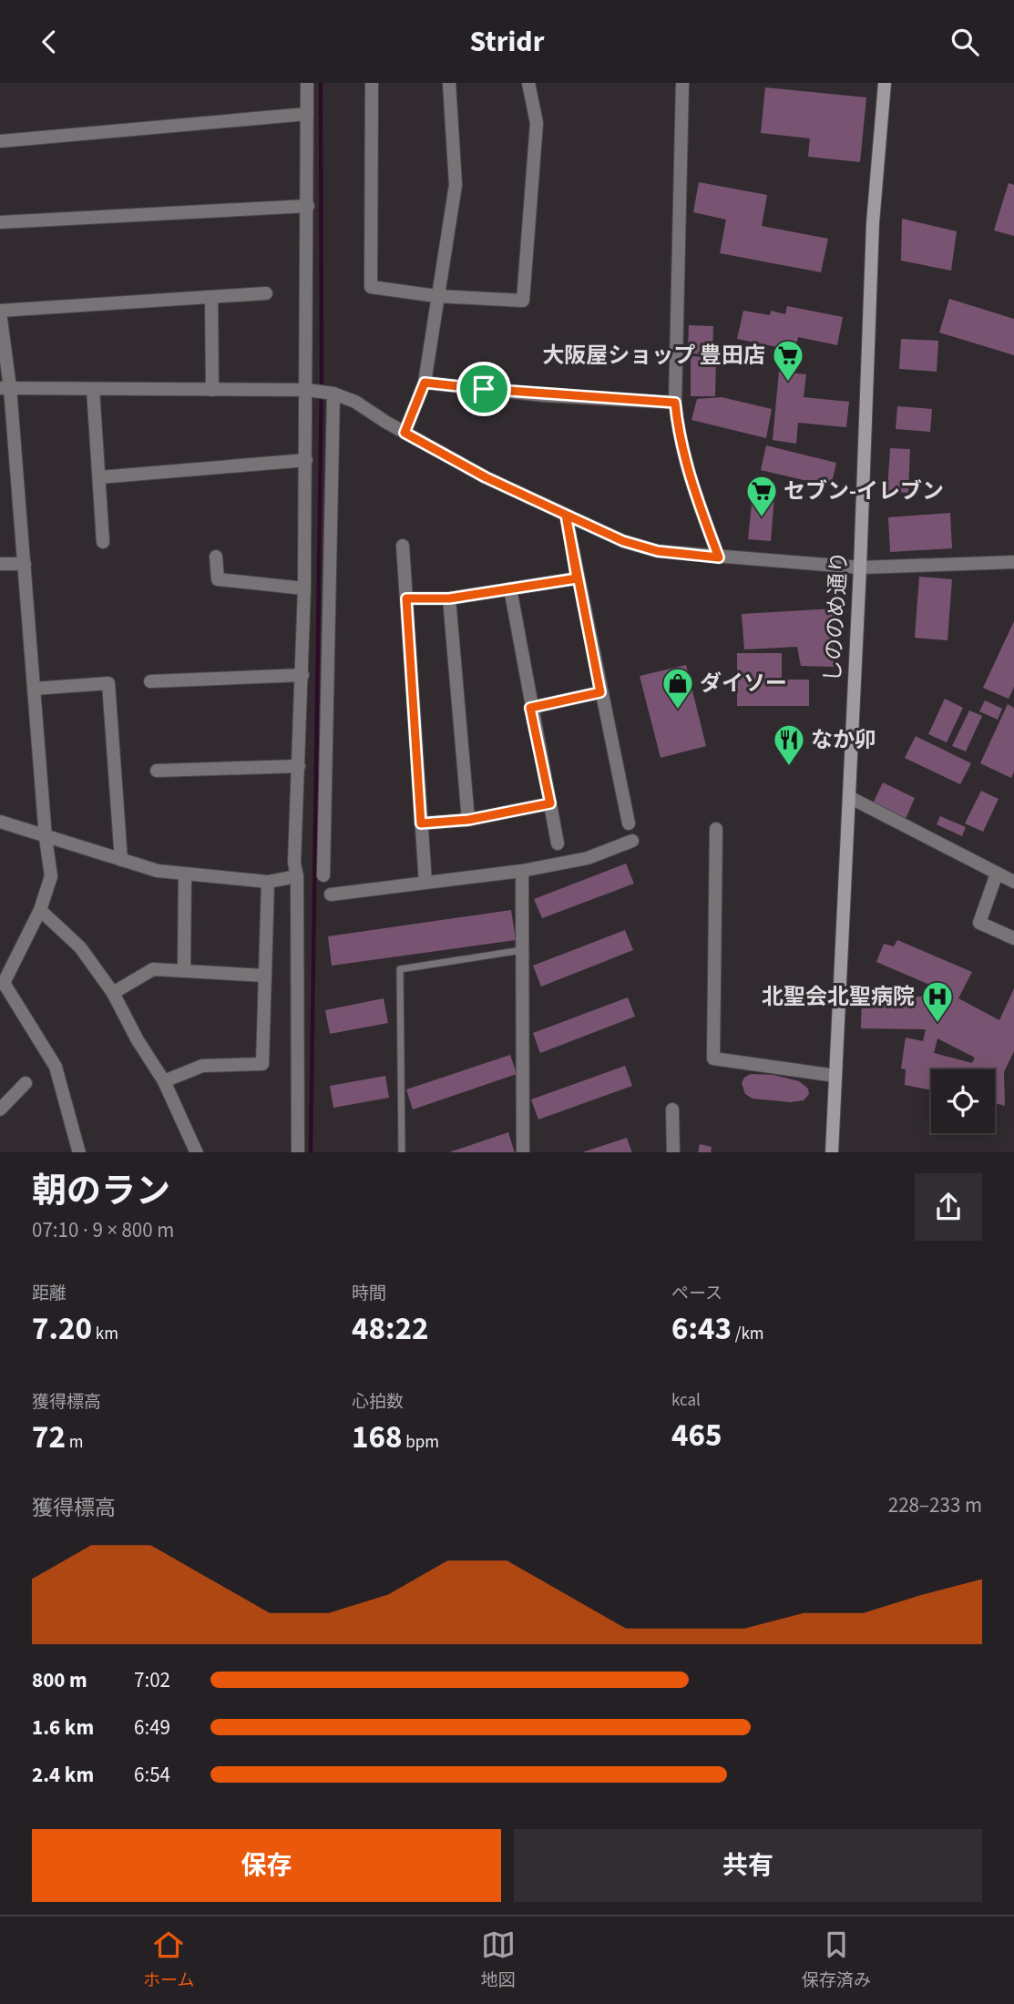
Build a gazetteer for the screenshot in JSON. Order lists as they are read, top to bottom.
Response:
{
  "streets": {
    "main road": ["しののめ通り"]
  },
  "places": {
    "supermarket": ["大阪屋ショップ 豊田店", "セブン-イレブン"],
    "shop": ["ダイソー"],
    "restaurant": ["なか卯"],
    "hospital": ["北聖会北聖病院"]
  },
  "page": {
    "header": "Stridr",
    "heading": ["朝のラン", "07:10 · 9 × 800 m"],
    "stats": [
      ["距離", "7.20 km"],
      ["時間", "48:22"],
      ["ペース", "6:43 /km"],
      ["獲得標高", "72 m"],
      ["心拍数", "168 bpm"],
      ["kcal", "465"]
    ],
    "chart": ["獲得標高", "228–233 m"],
    "list": [
      {
        "name": "800 m",
        "note": "7:02"
      },
      {
        "name": "1.6 km",
        "note": "6:49"
      },
      {
        "name": "2.4 km",
        "note": "6:54"
      }
    ],
    "buttons": ["保存", "共有"],
    "tabs": ["ホーム", "地図", "保存済み"]
  }
}
